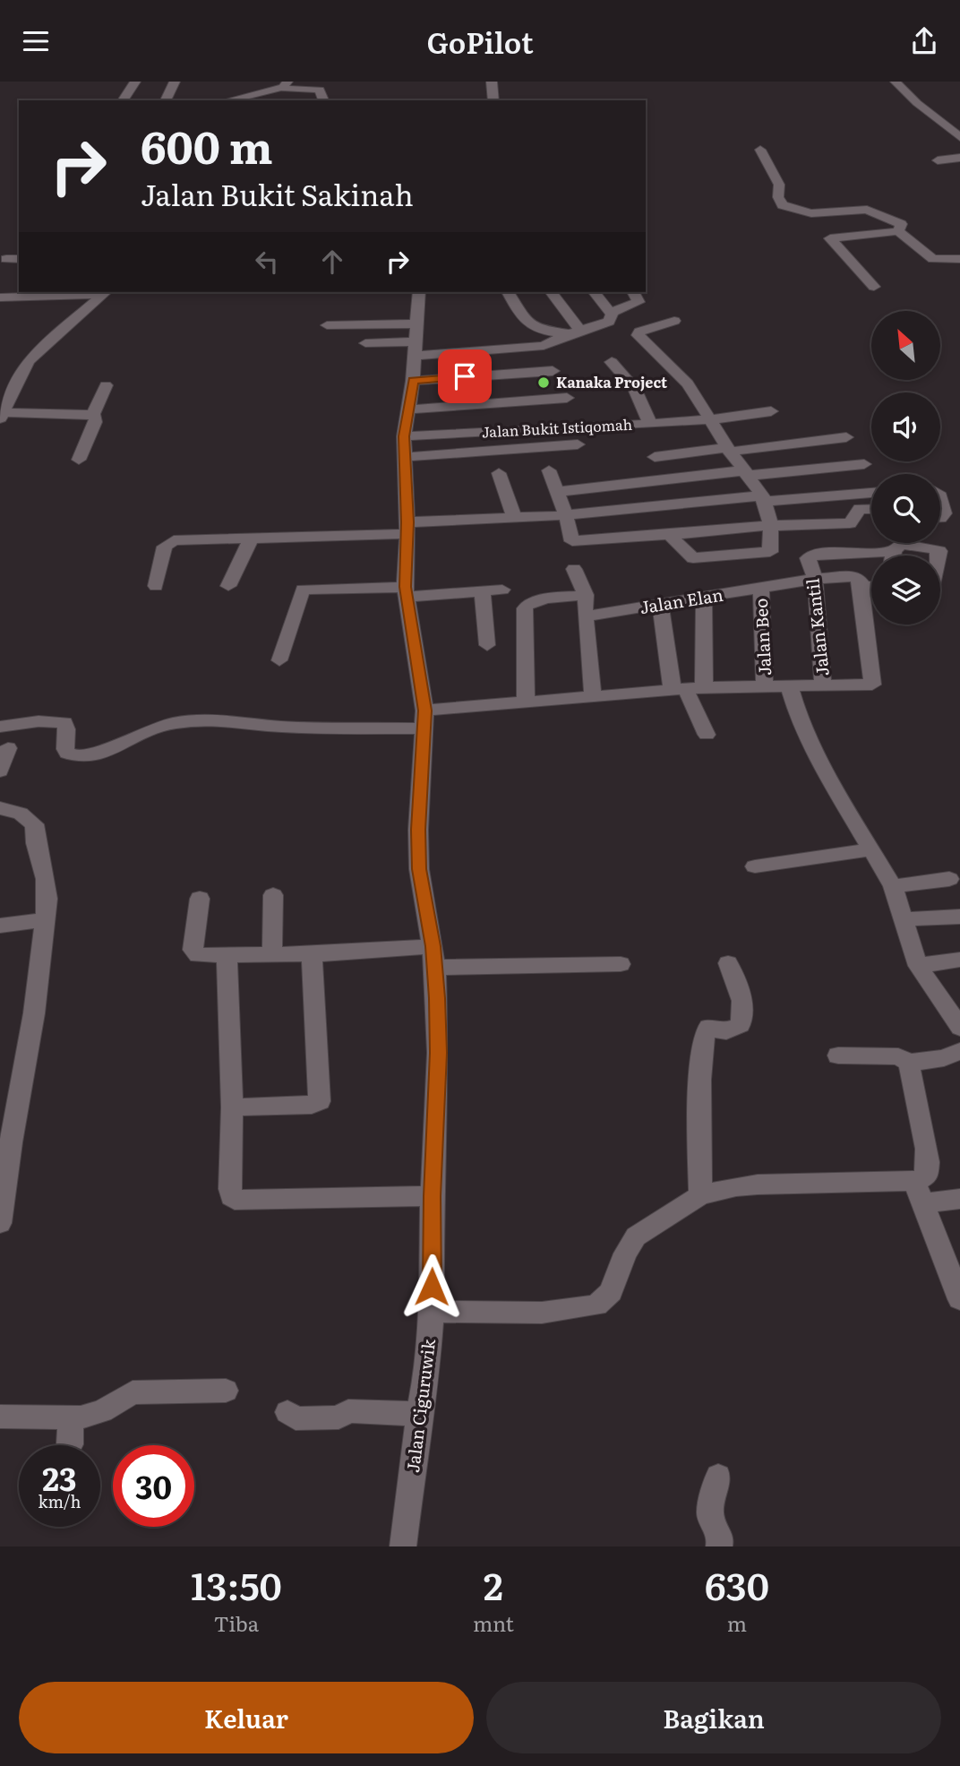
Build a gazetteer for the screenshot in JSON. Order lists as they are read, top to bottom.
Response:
{
  "streets": {
    "street": [
      "Jalan Bukit Istiqomah",
      "Jalan Elan",
      "Jalan Kantil",
      "Jalan Beo",
      "Jalan Ciguruwik"
    ]
  },
  "crossings": [
    ["Jalan Bukit Istiqomah", "Jalan Ciguruwik"],
    ["Jalan Elan", "Jalan Kantil"],
    ["Jalan Elan", "Jalan Beo"]
  ],
  "places": ["Kanaka Project"],
  "north": "top left",
  "page": {
    "header": "GoPilot",
    "turn": ["600 m", "Jalan Bukit Sakinah"],
    "speed": "23 km/h",
    "limit": "30",
    "eta": [
      "13:50",
      "Tiba",
      "2",
      "mnt",
      "630",
      "m"
    ],
    "buttons": ["Keluar", "Bagikan"]
  }
}
